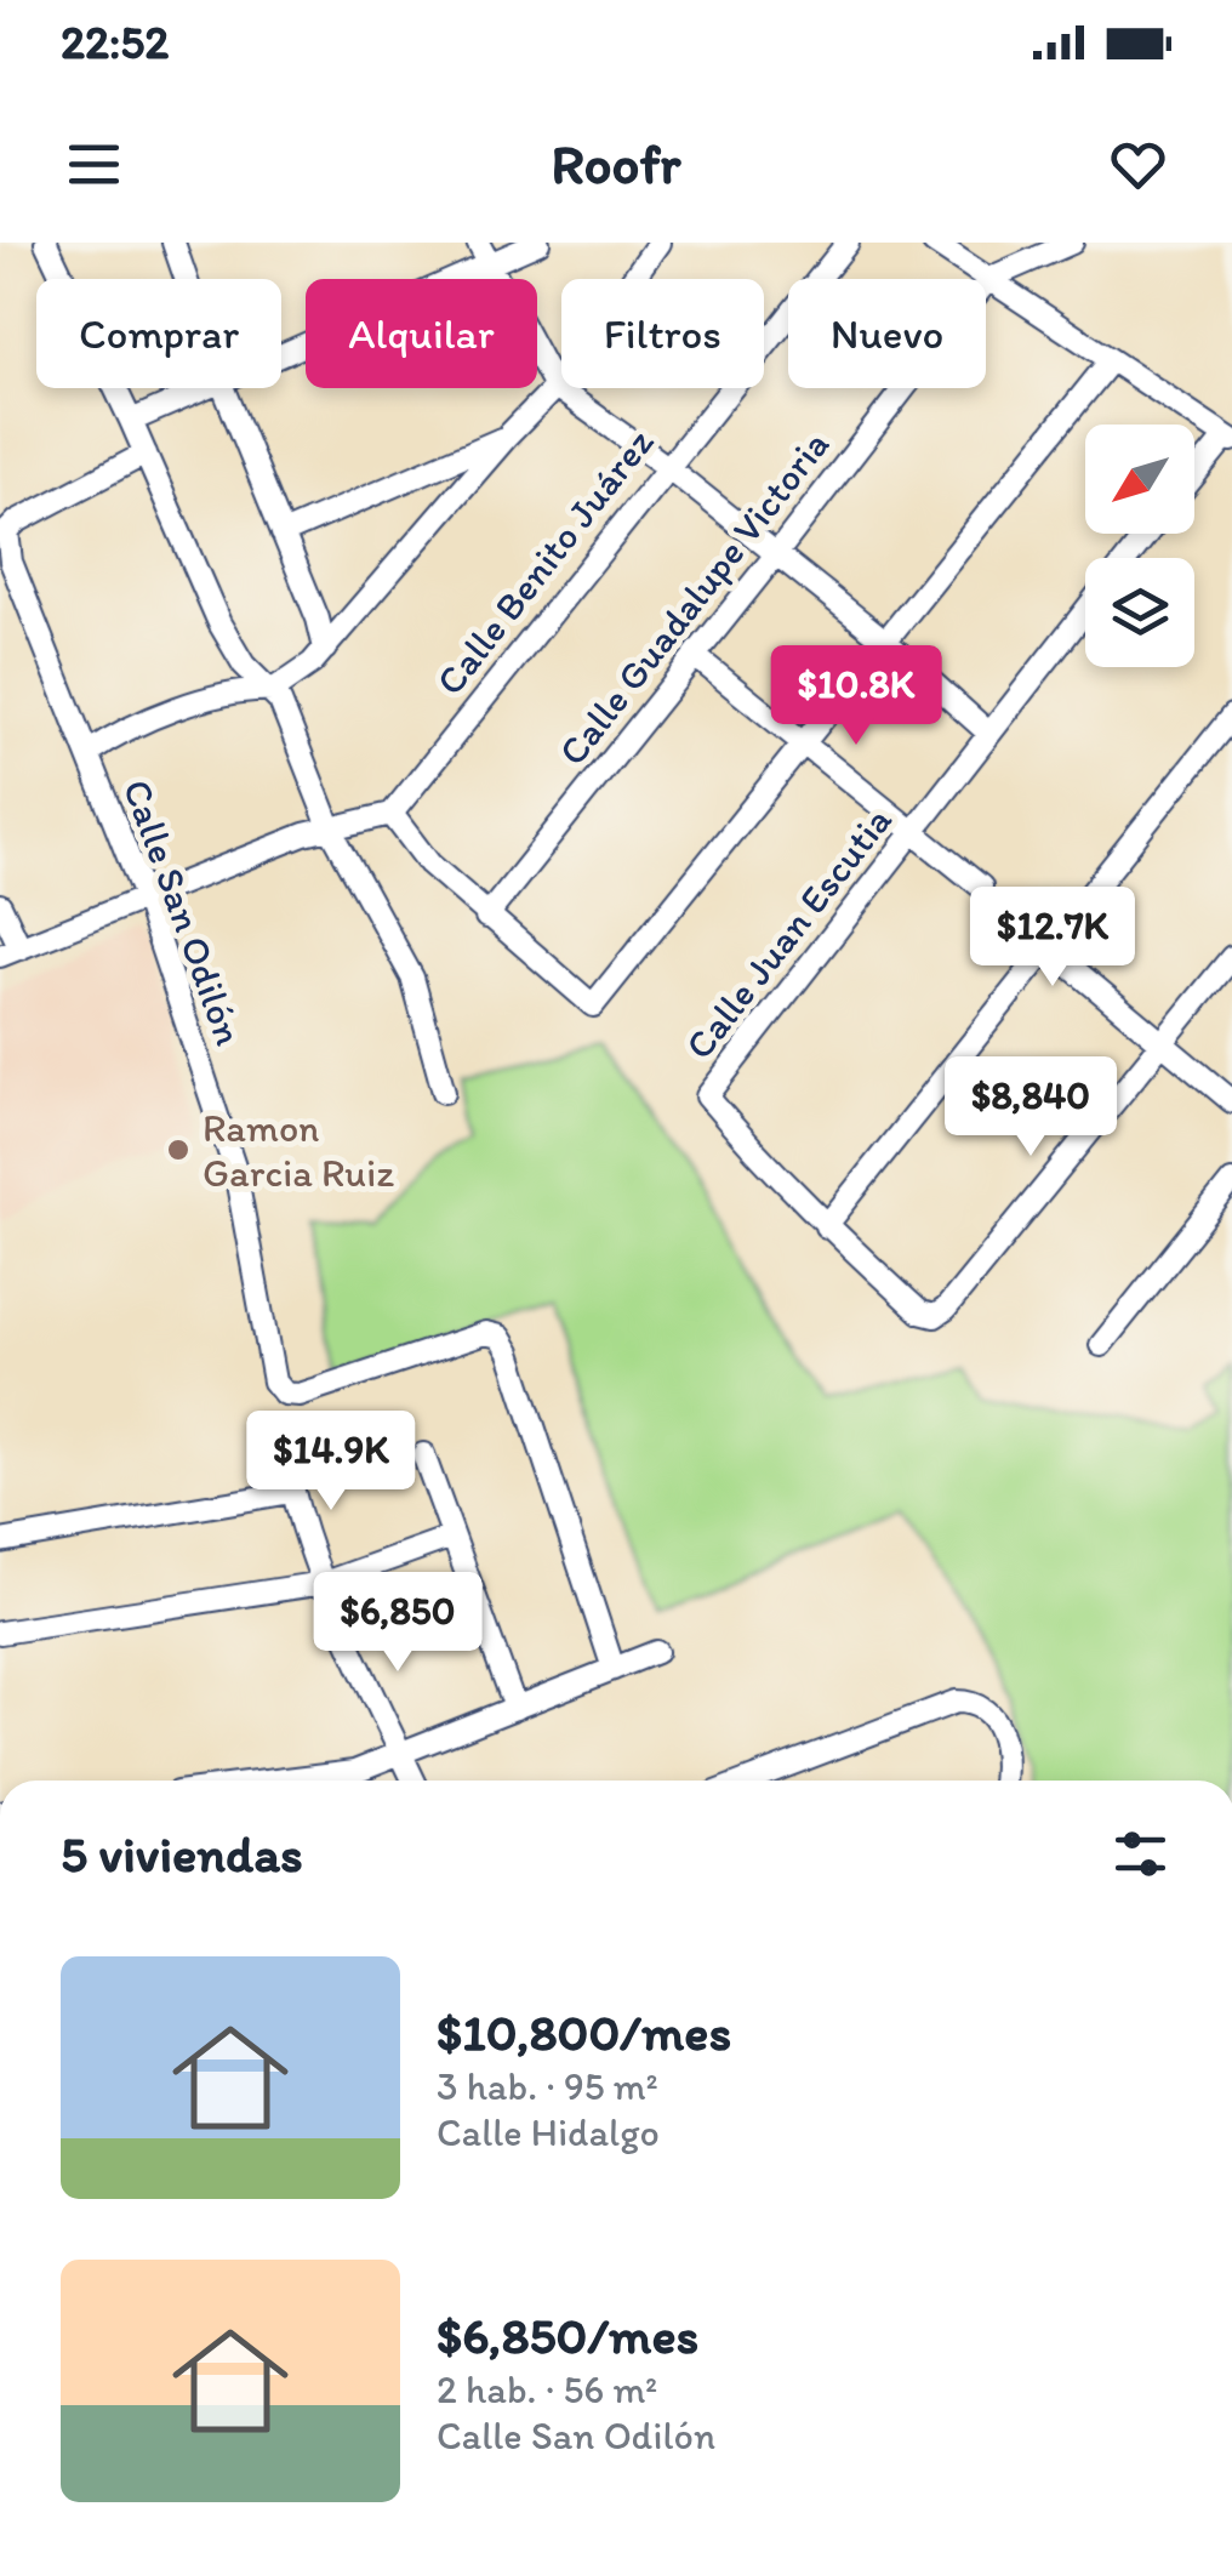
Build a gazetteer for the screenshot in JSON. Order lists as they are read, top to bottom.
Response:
{
  "streets": {
    "street": [
      "Calle Benito Juárez",
      "Calle Guadalupe Victoria",
      "Calle San Odilón",
      "Calle Juan Escutia"
    ]
  },
  "places": ["Ramon Garcia Ruiz"],
  "north": "bottom left",
  "page": {
    "status": "22:52",
    "header": "Roofr",
    "chip": [
      "Comprar",
      "Alquilar",
      "Filtros",
      "Nuevo"
    ],
    "price": [
      "$10.8K",
      "$12.7K",
      "$8,840",
      "$14.9K",
      "$6,850"
    ],
    "heading": "5 viviendas",
    "list": [
      {
        "name": "$10,800/mes",
        "note": "3 hab. · 95 m² · Calle Hidalgo"
      },
      {
        "name": "$6,850/mes",
        "note": "2 hab. · 56 m² · Calle San Odilón"
      }
    ]
  }
}
